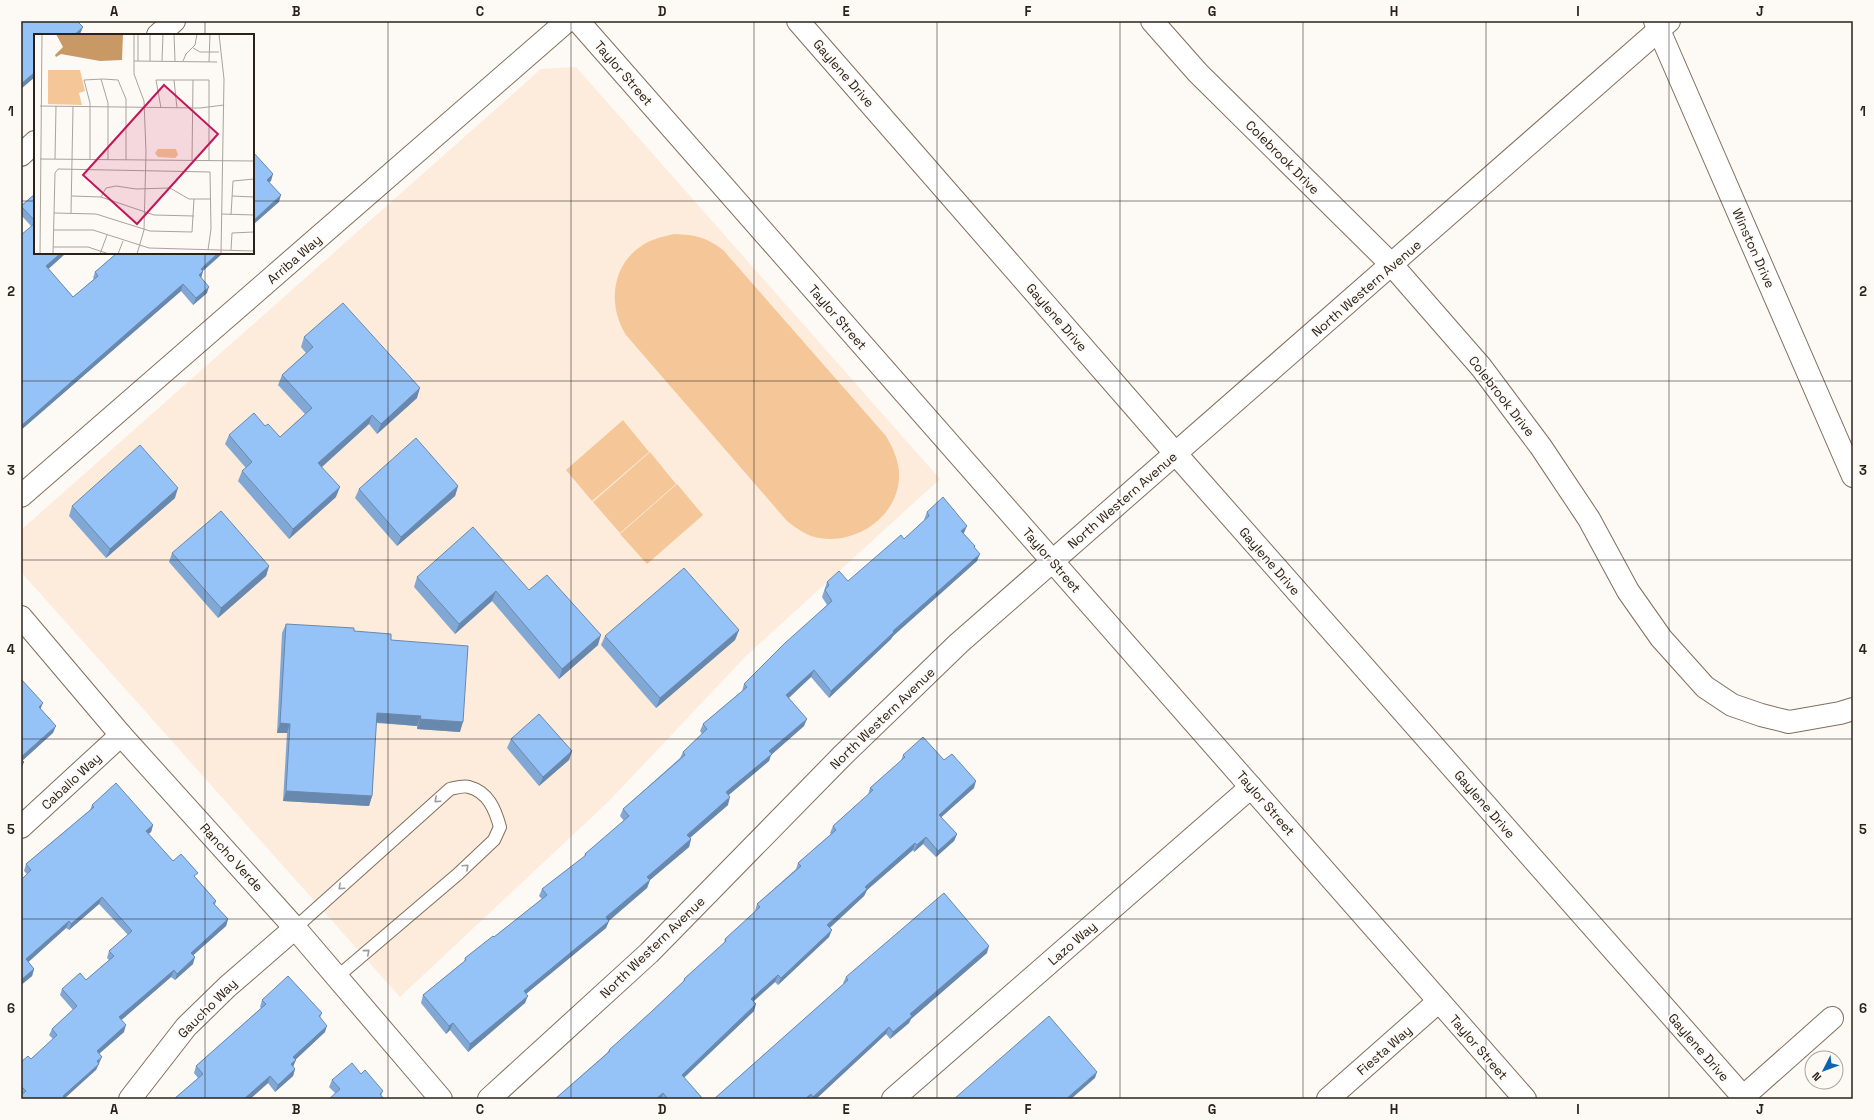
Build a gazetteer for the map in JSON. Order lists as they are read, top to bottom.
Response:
{
  "streets": {
    "street": [
      "Taylor Street",
      "Gaylene Drive",
      "Colebrook Drive",
      "Winston Drive",
      "Arriba Way",
      "North Western Avenue",
      "Caballo Way",
      "Rancho Verde",
      "Lazo Way",
      "Gaucho Way",
      "Fiesta Way"
    ]
  },
  "crossings": [
    ["Taylor Street", "North Western Avenue"],
    ["Taylor Street", "Lazo Way"],
    ["Taylor Street", "Fiesta Way"],
    ["Gaylene Drive", "North Western Avenue"],
    ["Colebrook Drive", "North Western Avenue"],
    ["Winston Drive", "North Western Avenue"],
    ["Caballo Way", "Rancho Verde"],
    ["Rancho Verde", "Gaucho Way"]
  ],
  "north": "bottom left",
  "grid": {
    "columns": [
      "A",
      "B",
      "C",
      "D",
      "E",
      "F",
      "G",
      "H",
      "I",
      "J"
    ],
    "rows": [
      "1",
      "2",
      "3",
      "4",
      "5",
      "6"
    ]
  }
}
